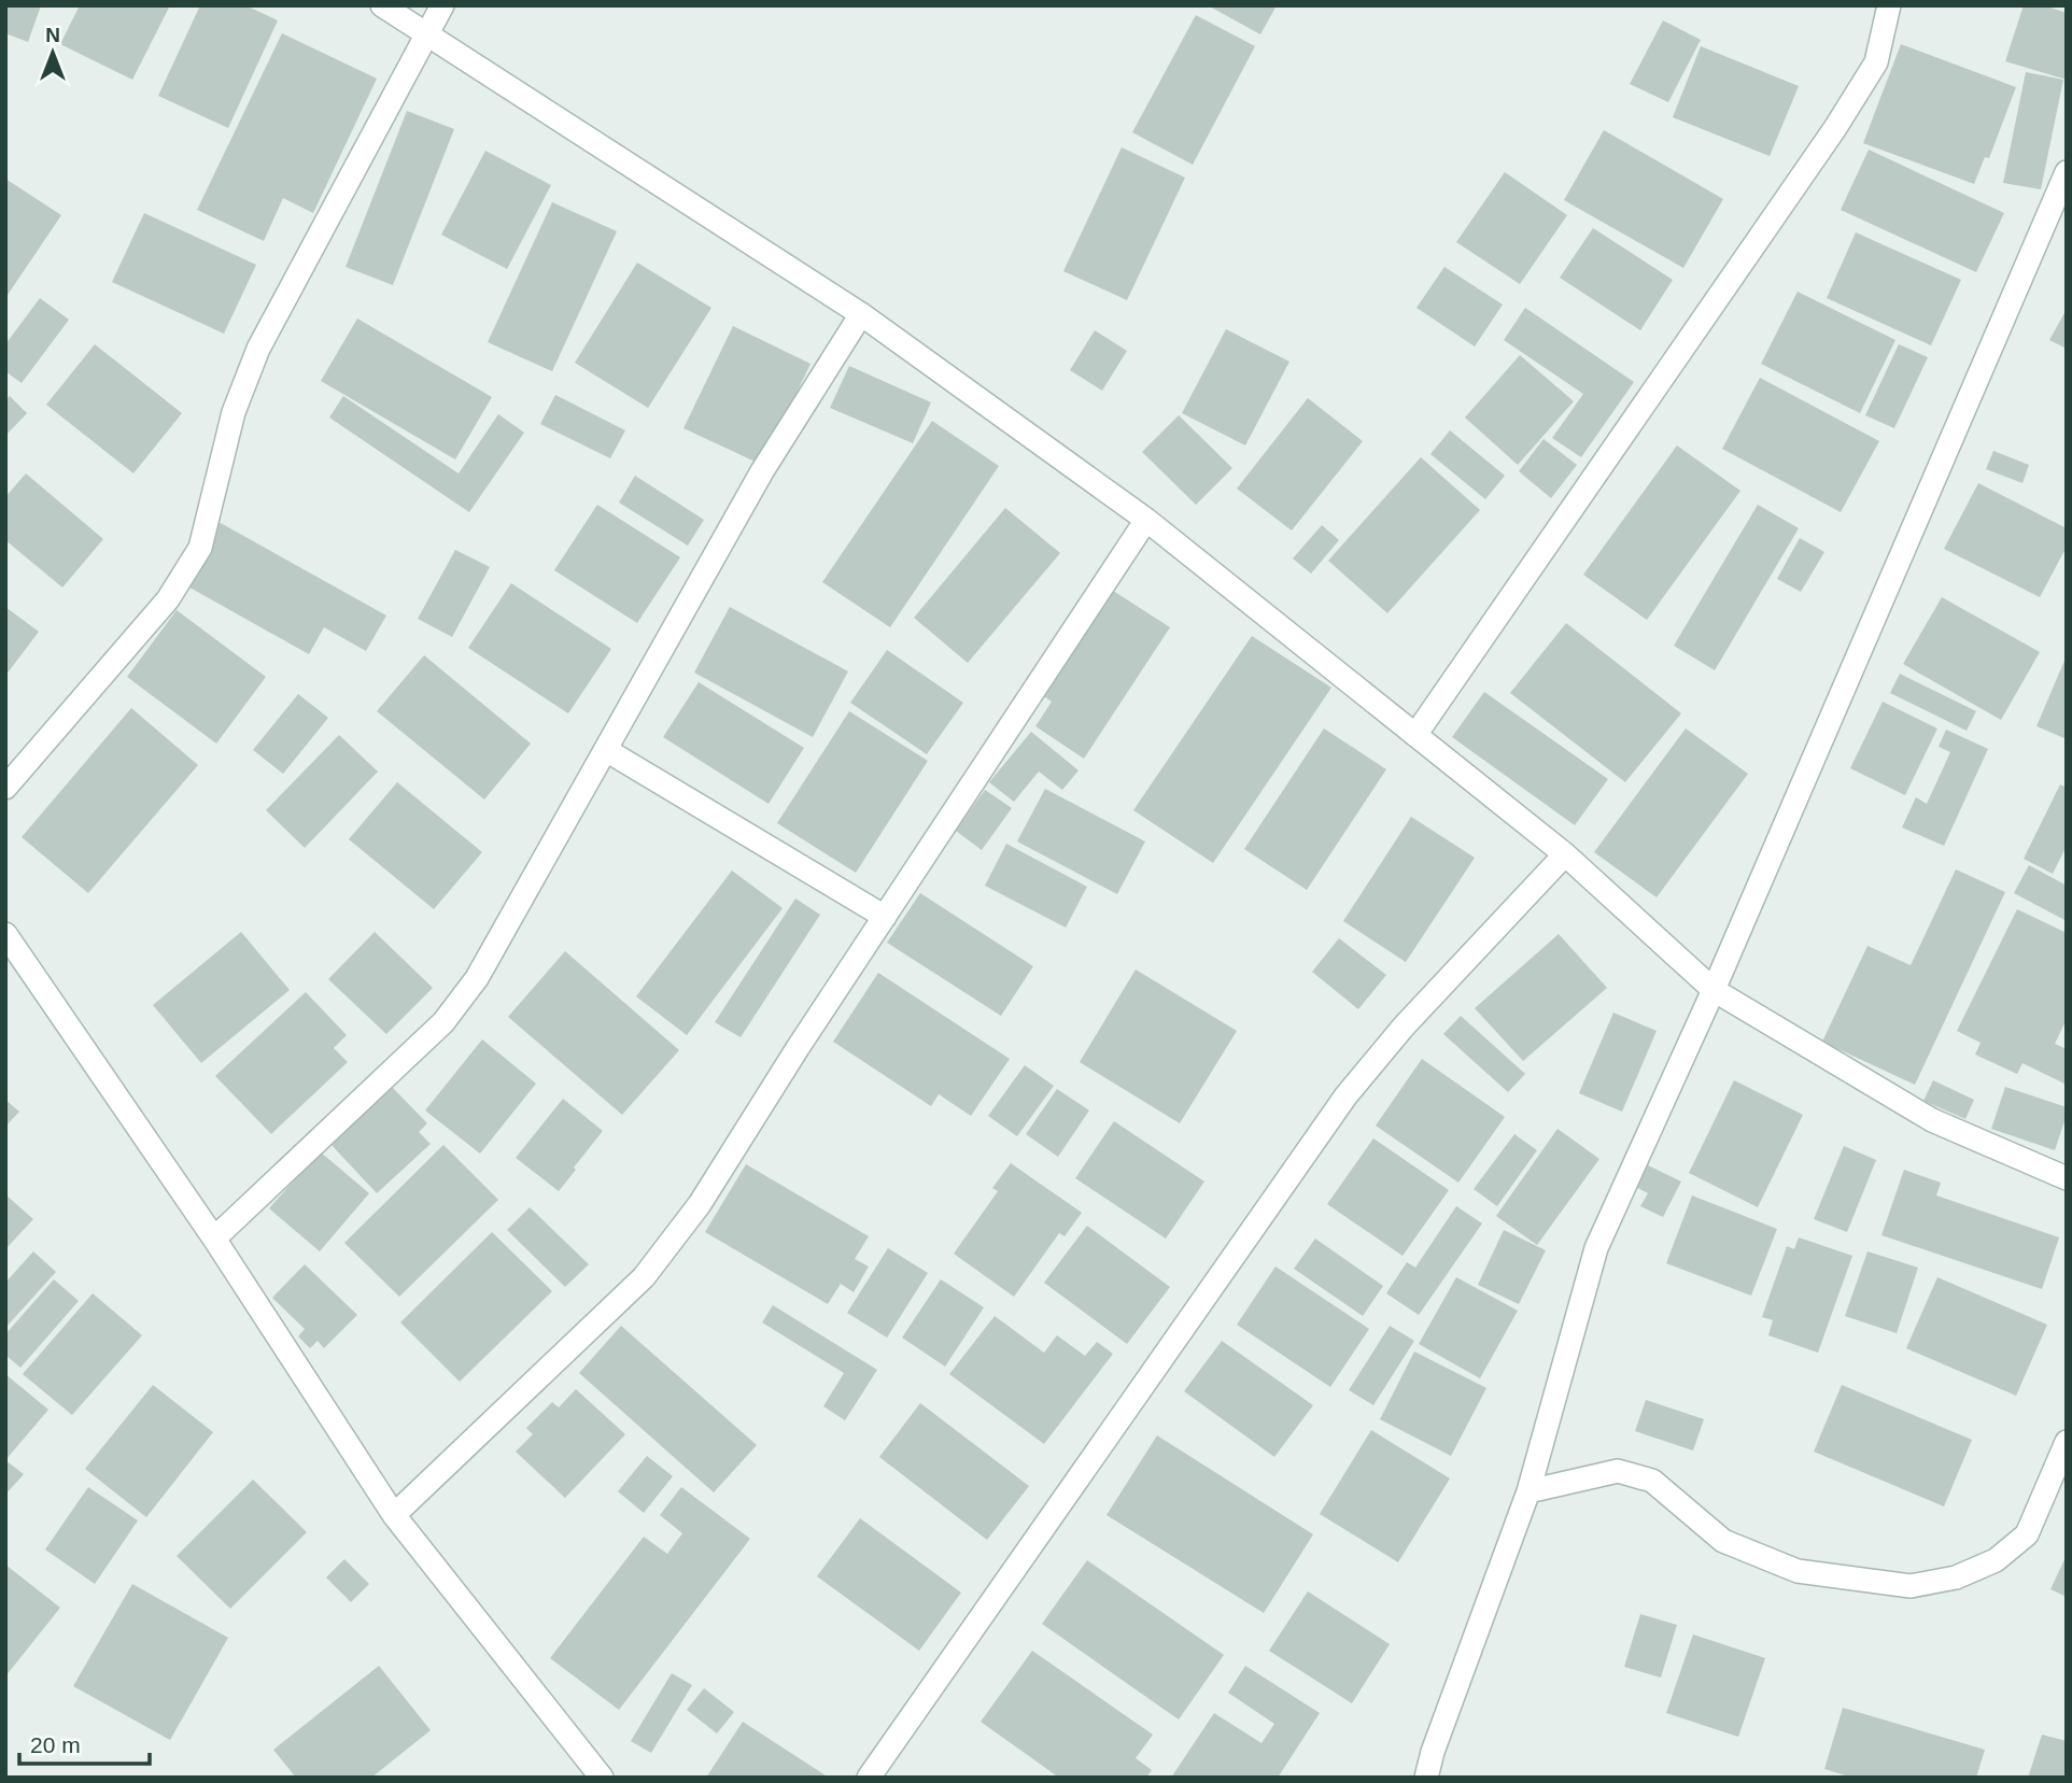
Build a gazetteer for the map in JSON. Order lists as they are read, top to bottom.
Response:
{
  "scale_bar": "20 m",
  "north": "top"
}
